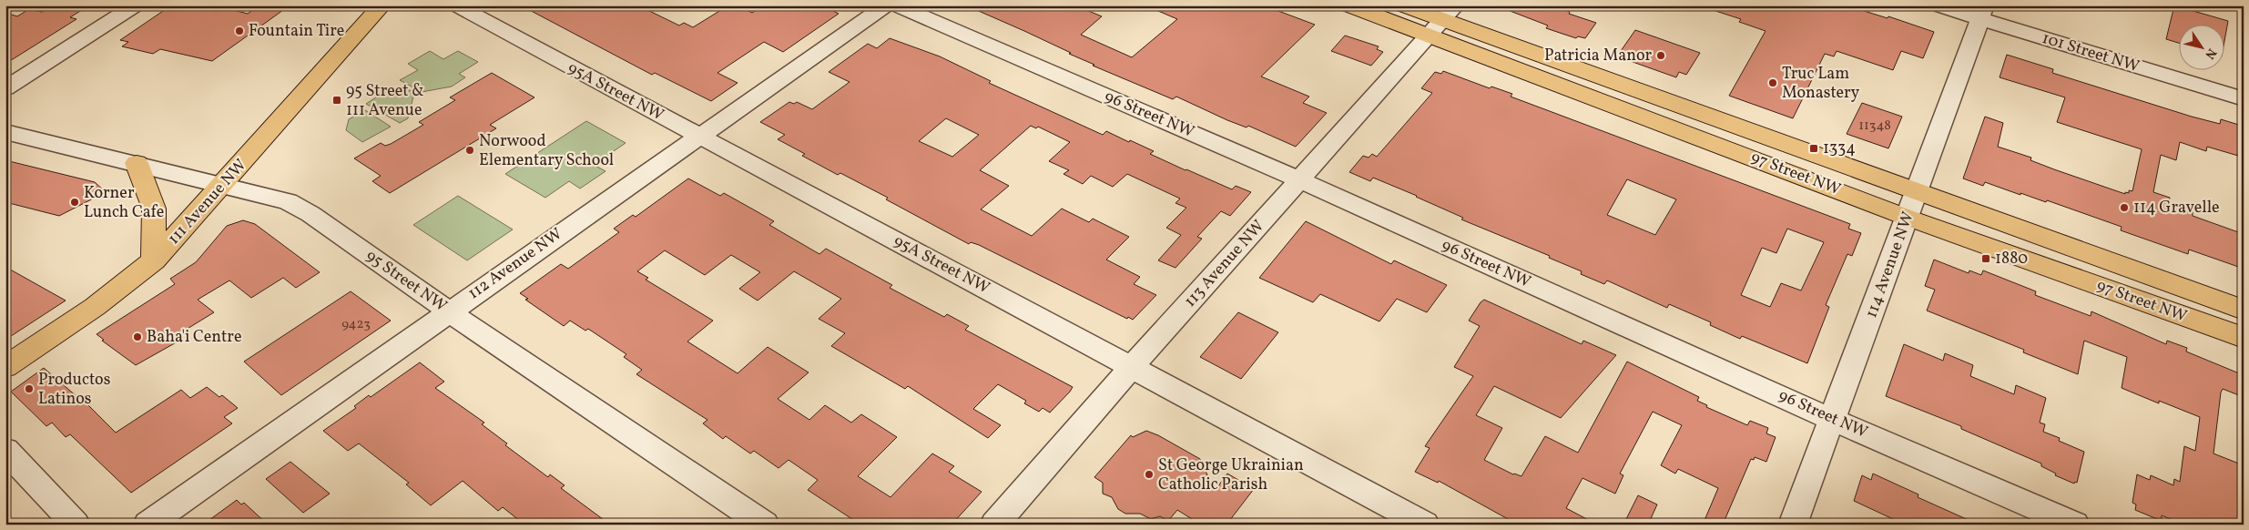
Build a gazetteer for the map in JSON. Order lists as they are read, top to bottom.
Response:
{
  "streets": {
    "main road": ["97 Street NW", "111 Avenue NW"],
    "street": [
      "101 Street NW",
      "95A Street NW",
      "96 Street NW",
      "112 Avenue NW",
      "113 Avenue NW",
      "114 Avenue NW",
      "95 Street NW"
    ]
  },
  "crossings": [
    ["101 Street NW", "114 Avenue NW"],
    ["95A Street NW", "112 Avenue NW"],
    ["95A Street NW", "113 Avenue NW"],
    ["96 Street NW", "113 Avenue NW"],
    ["96 Street NW", "114 Avenue NW"],
    ["97 Street NW", "113 Avenue NW"],
    ["97 Street NW", "114 Avenue NW"],
    ["111 Avenue NW", "95 Street NW"],
    ["112 Avenue NW", "95 Street NW"]
  ],
  "places": {
    "other": [
      "Fountain Tire",
      "Patricia Manor",
      "Truc Lam Monastery",
      "Norwood Elementary School",
      "Korner Lunch Cafe",
      "114 Gravelle",
      "Baha'i Centre",
      "Productos Latinos",
      "St George Ukrainian Catholic Parish"
    ],
    "transit": ["95 Street & 111 Avenue", "1334", "1880"]
  },
  "house_numbers": ["11348", "9423"],
  "north": "bottom right"
}
